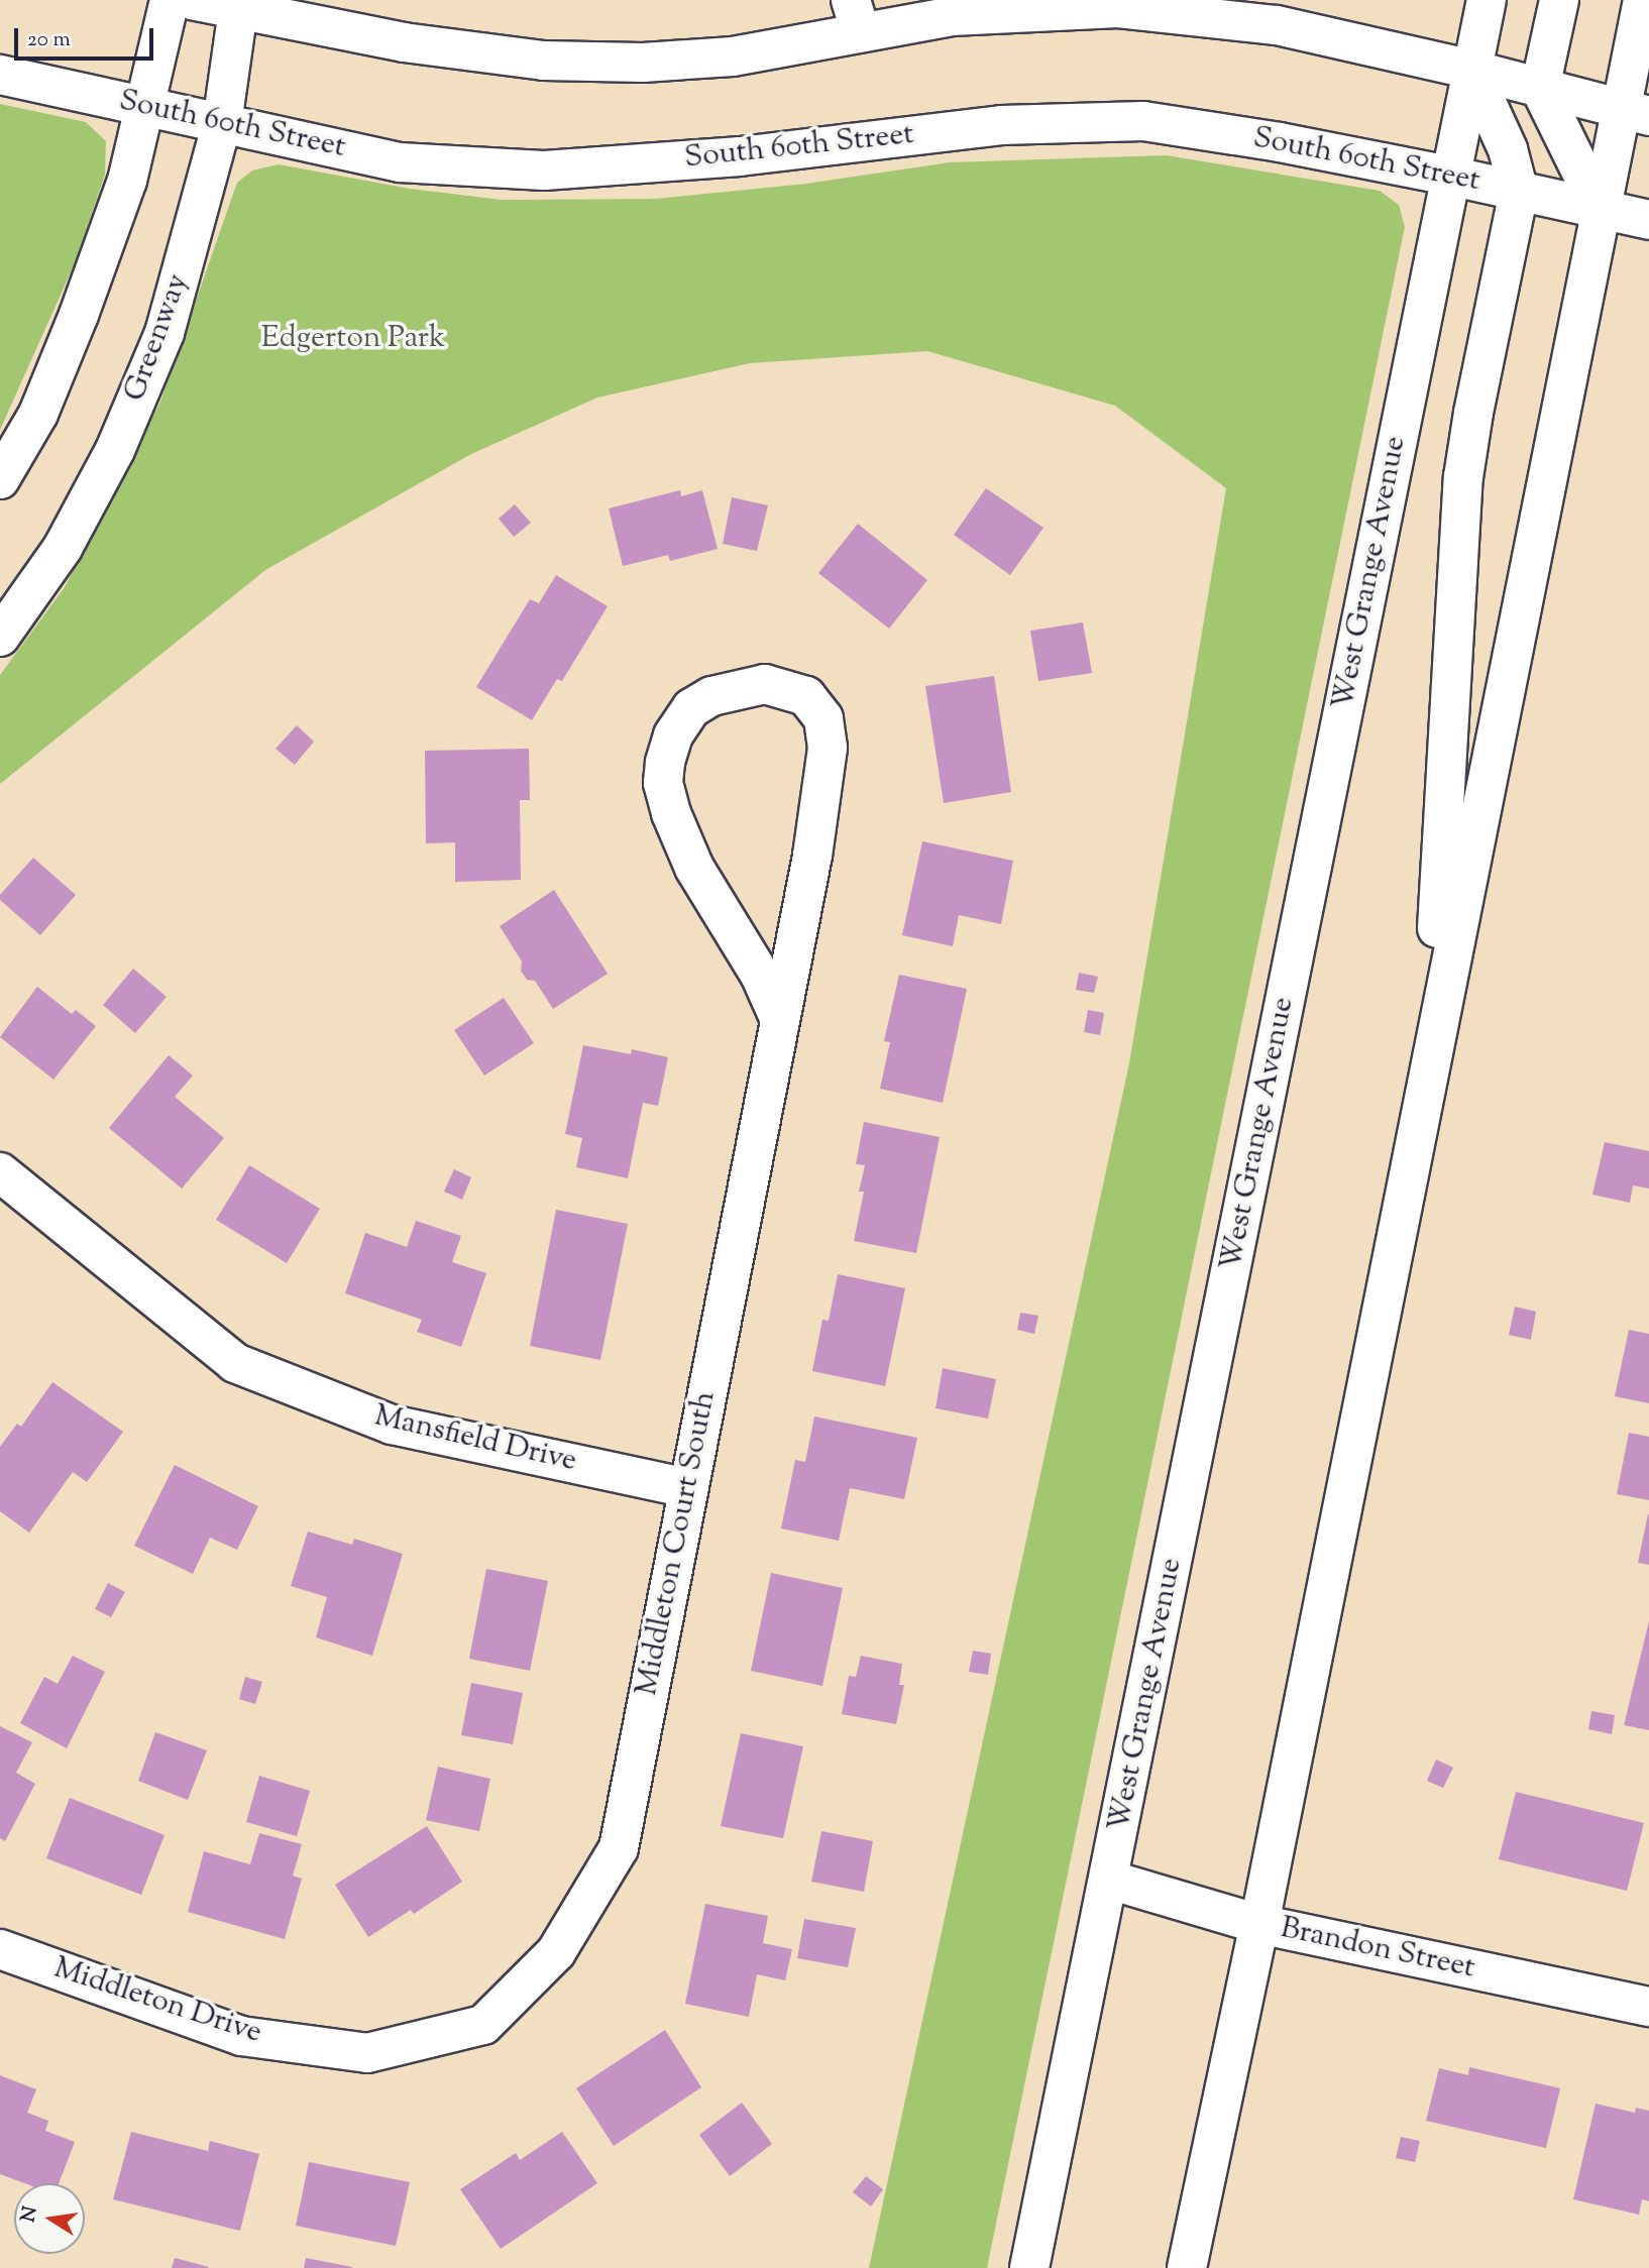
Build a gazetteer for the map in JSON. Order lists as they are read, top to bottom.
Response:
{
  "streets": {
    "street": [
      "South 60th Street",
      "Greenway",
      "West Grange Avenue",
      "Mansfield Drive",
      "Middleton Court South",
      "Brandon Street",
      "Middleton Drive"
    ]
  },
  "crossings": [
    ["South 60th Street", "Greenway"],
    ["South 60th Street", "West Grange Avenue"],
    ["West Grange Avenue", "Brandon Street"],
    ["Mansfield Drive", "Middleton Court South"],
    ["Middleton Court South", "Middleton Drive"]
  ],
  "parks": ["Edgerton Park"],
  "scale_bar": "20 m",
  "north": "left"
}
